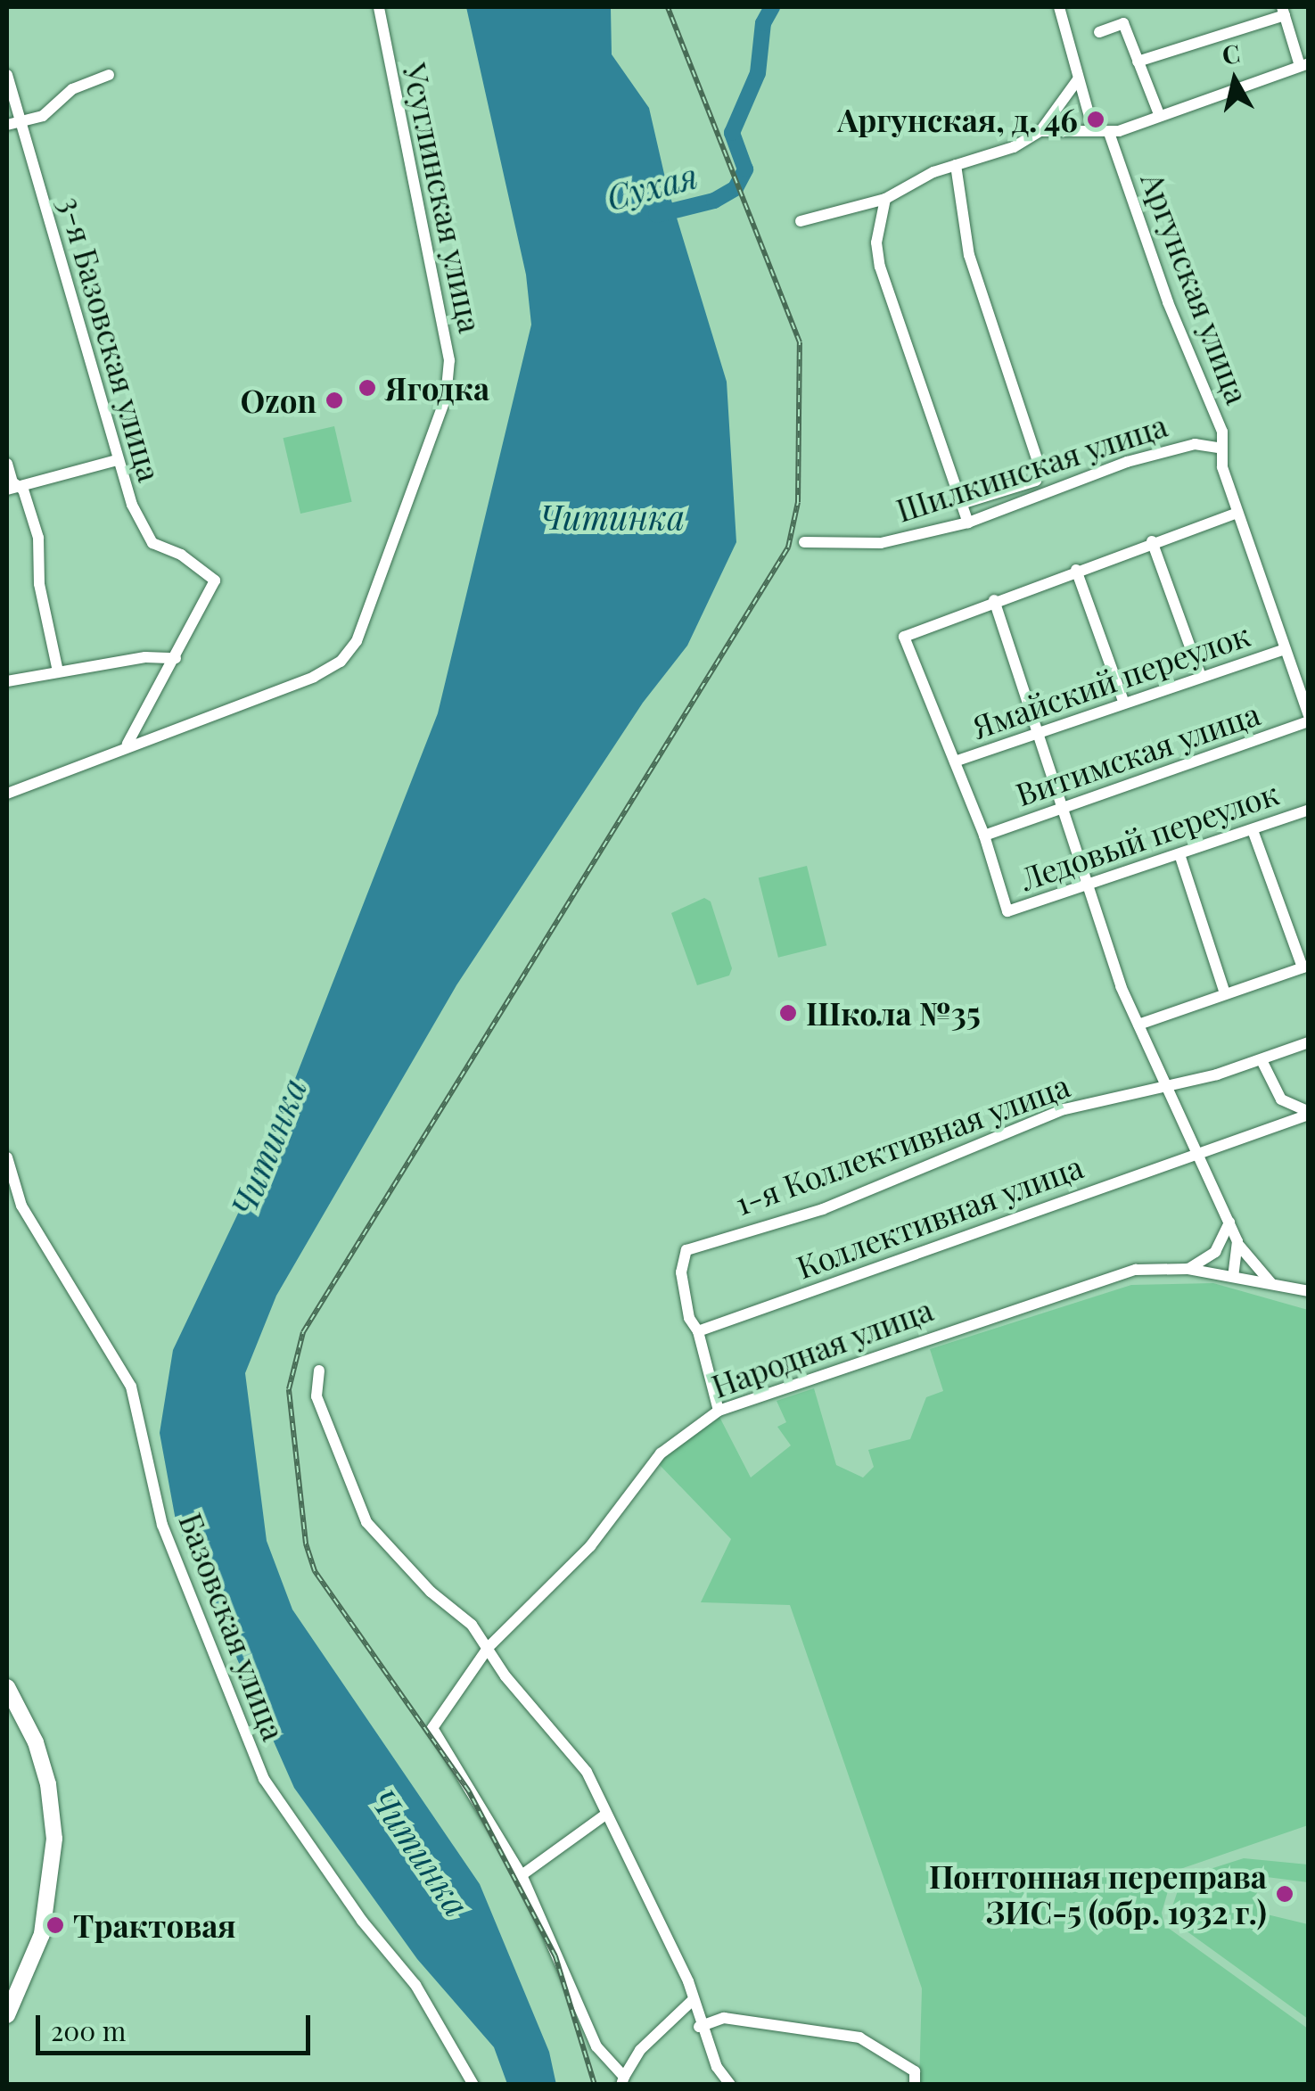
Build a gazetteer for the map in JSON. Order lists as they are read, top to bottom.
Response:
{
  "streets": {
    "street": [
      "Усуглинская улица",
      "Аргунская улица",
      "3-я Базовская улица",
      "Шилкинская улица",
      "Ямайский переулок",
      "Витимская улица",
      "Ледовый переулок",
      "1-я Коллективная улица",
      "Коллективная улица",
      "Народная улица",
      "Базовская улица"
    ]
  },
  "crossings": [
    ["Аргунская улица", "Шилкинская улица"],
    ["Аргунская улица", "Ямайский переулок"],
    ["Аргунская улица", "Витимская улица"],
    ["Витимская улица", "Ледовый переулок"],
    ["1-я Коллективная улица", "Коллективная улица"]
  ],
  "water": ["Сухая", "Читинка"],
  "places": [
    "Аргунская, д. 46",
    "Ягодка",
    "Ozon",
    "Школа №35",
    "Понтонная переправа ЗИС-5 (обр. 1932 г.)",
    "Трактовая"
  ],
  "scale_bar": "200 m",
  "north": "top"
}
